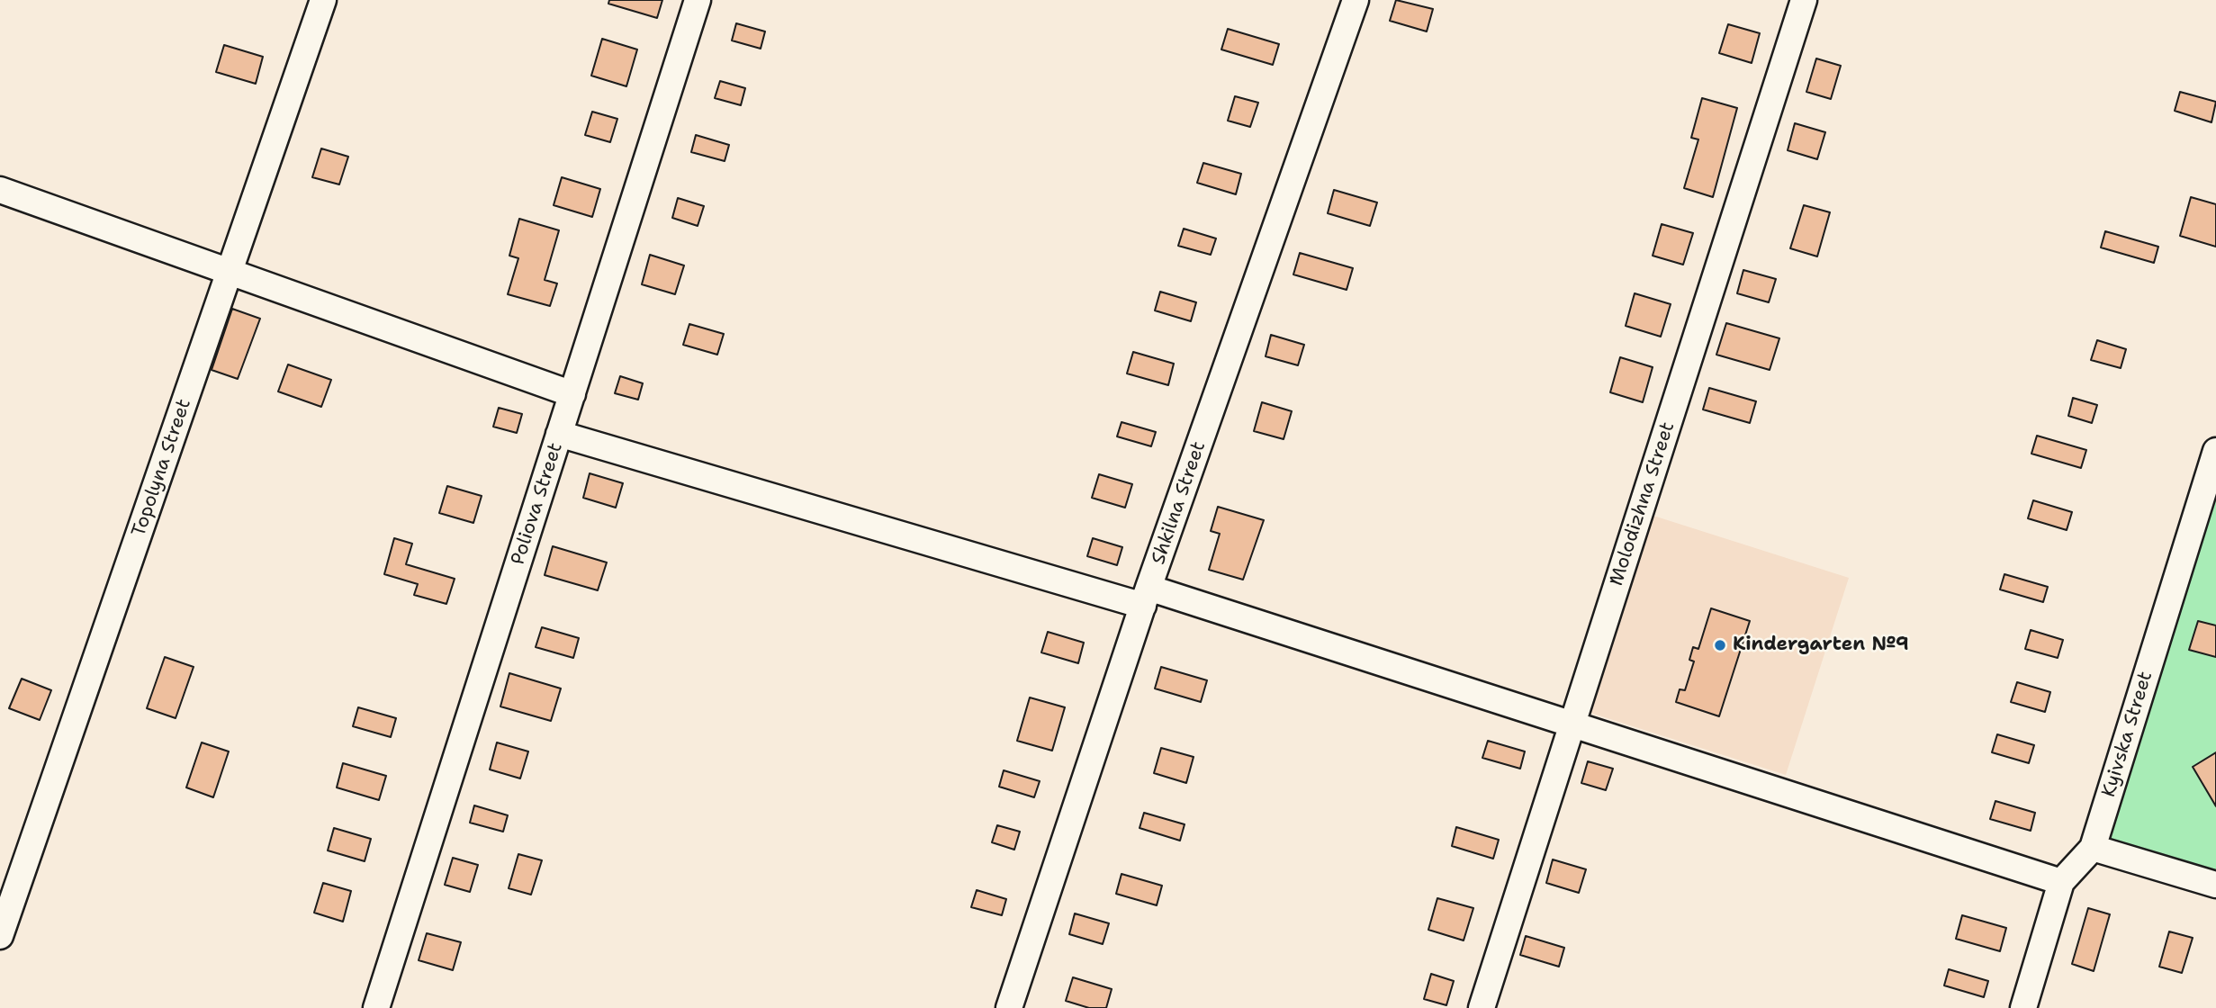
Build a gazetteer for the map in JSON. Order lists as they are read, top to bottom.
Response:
{
  "streets": {
    "street": [
      "Topolyna Street",
      "Shkilna Street",
      "Poliova Street",
      "Molodizhna Street",
      "Kyivska Street"
    ]
  },
  "places": ["Kindergarten №9"]
}
